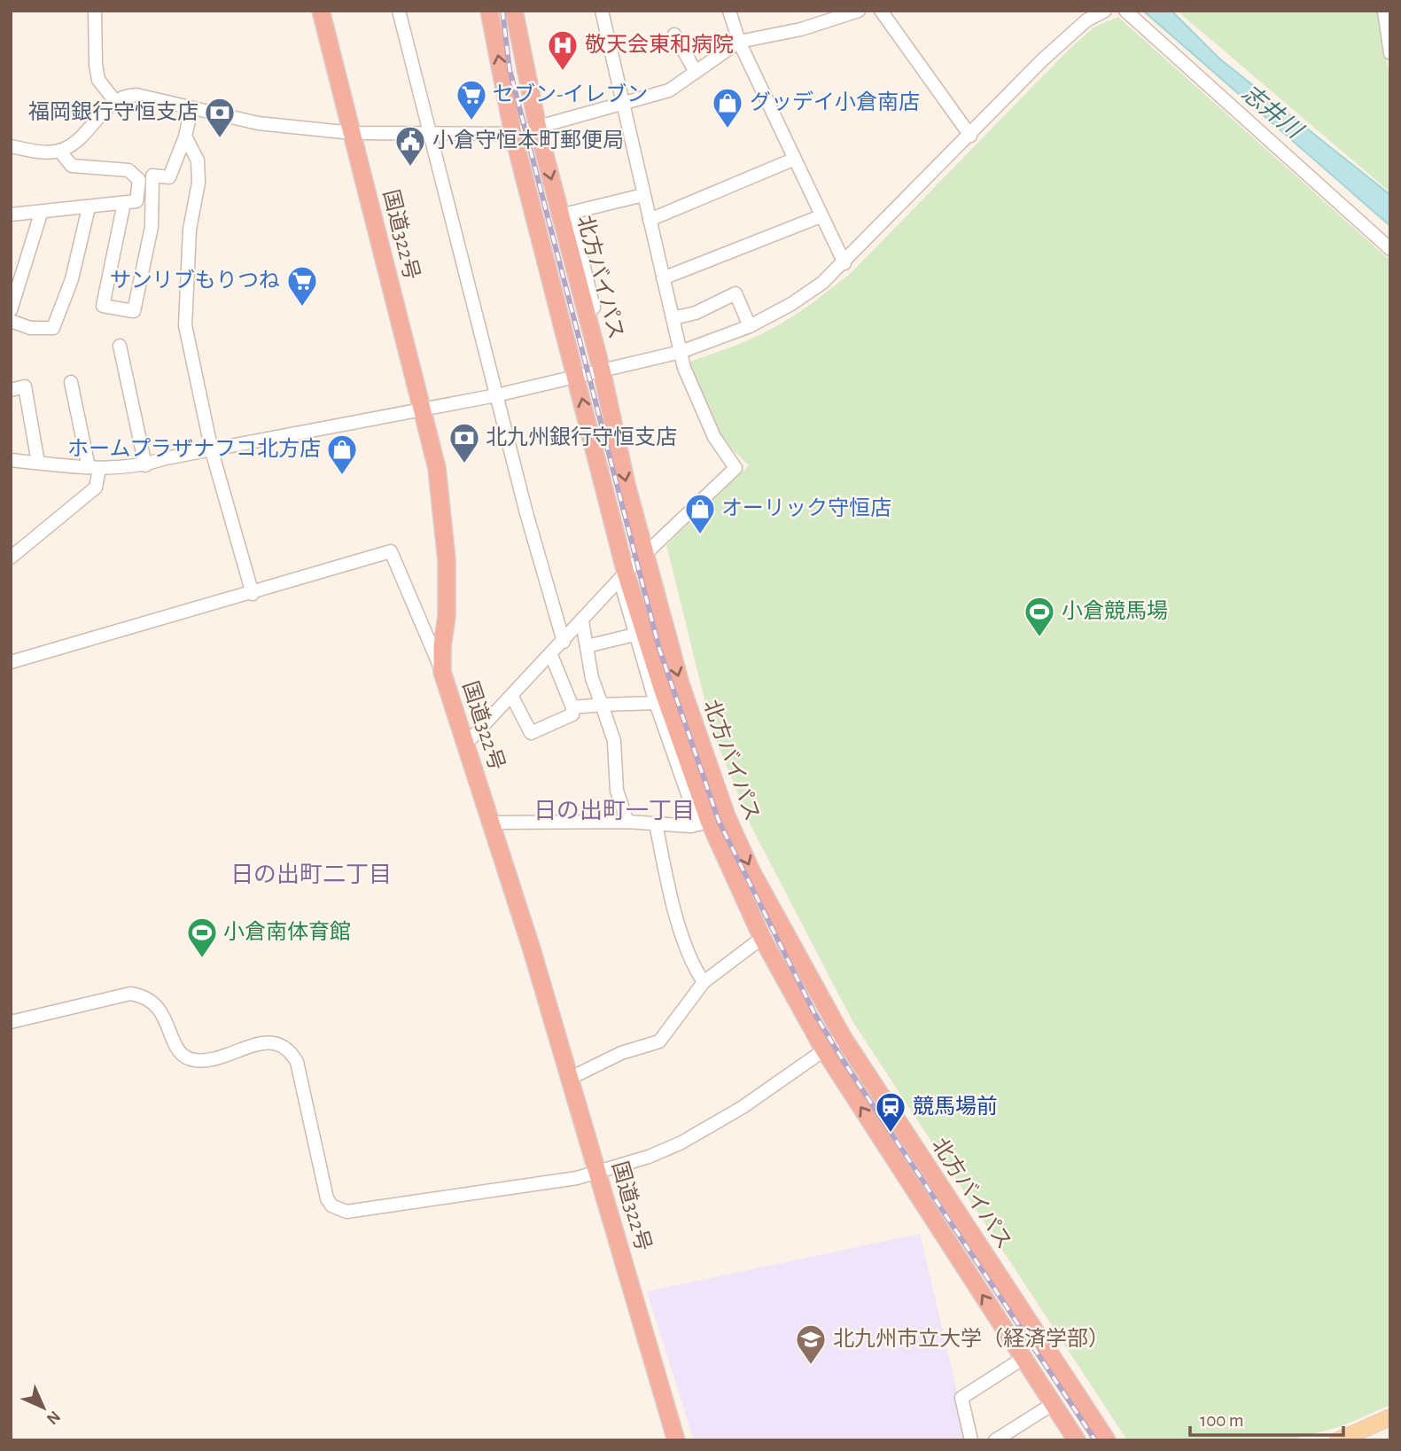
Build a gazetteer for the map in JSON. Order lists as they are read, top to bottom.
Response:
{
  "streets": {
    "highway": ["国道322号", "北方バイパス"]
  },
  "districts": ["日の出町一丁目", "日の出町二丁目"],
  "water": ["志井川"],
  "places": {
    "hospital": ["敬天会東和病院"],
    "supermarket": ["セブン-イレブン", "サンリブもりつね"],
    "shop": ["グッデイ小倉南店", "ホームプラザナフコ北方店", "オーリック守恒店"],
    "bank": ["福岡銀行守恒支店", "北九州銀行守恒支店"],
    "public building": ["小倉守恒本町郵便局"],
    "sports": ["小倉競馬場", "小倉南体育館"],
    "station": ["競馬場前"],
    "school or university": ["北九州市立大学（経済学部）"]
  },
  "scale_bar": "100 m",
  "north": "bottom right"
}
